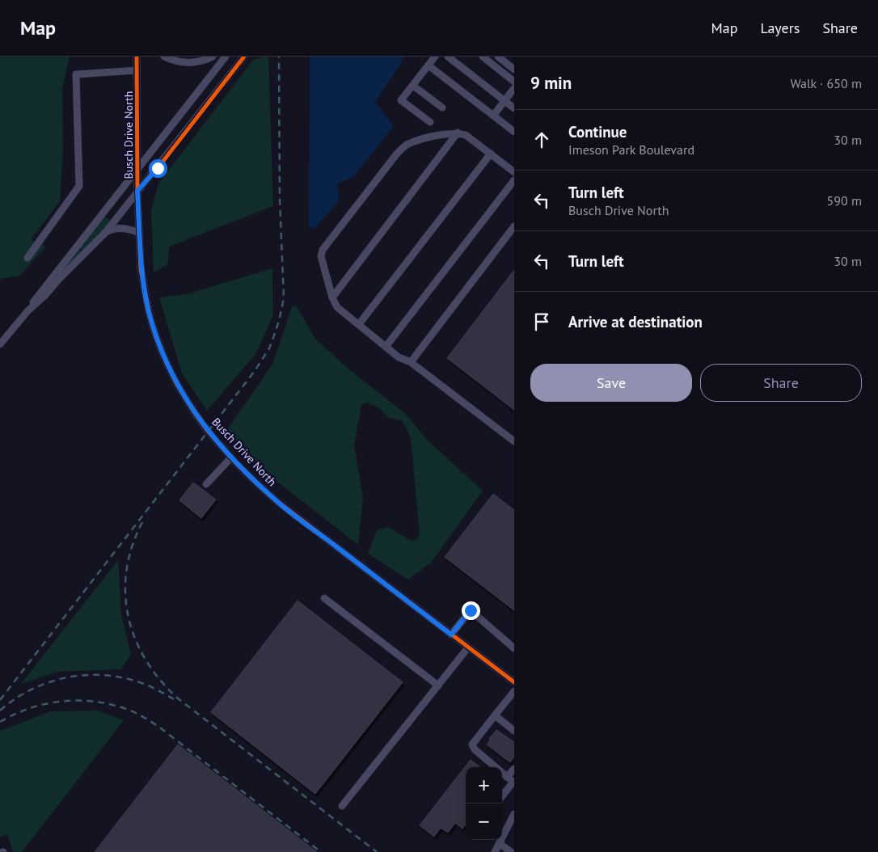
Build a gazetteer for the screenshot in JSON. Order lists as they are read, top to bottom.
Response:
{
  "streets": {
    "street": ["Busch Drive North"]
  },
  "page": {
    "header": "Map",
    "nav": ["Map", "Layers", "Share"],
    "heading": ["9 min", "Walk · 650 m"],
    "list": [
      ["Continue", "Imeson Park Boulevard", "30 m"],
      ["Turn left", "Busch Drive North", "590 m"],
      ["Turn left", "30 m"],
      "Arrive at destination"
    ],
    "buttons": ["Save", "Share"],
    "map_buttons": ["+", "−"]
  }
}
